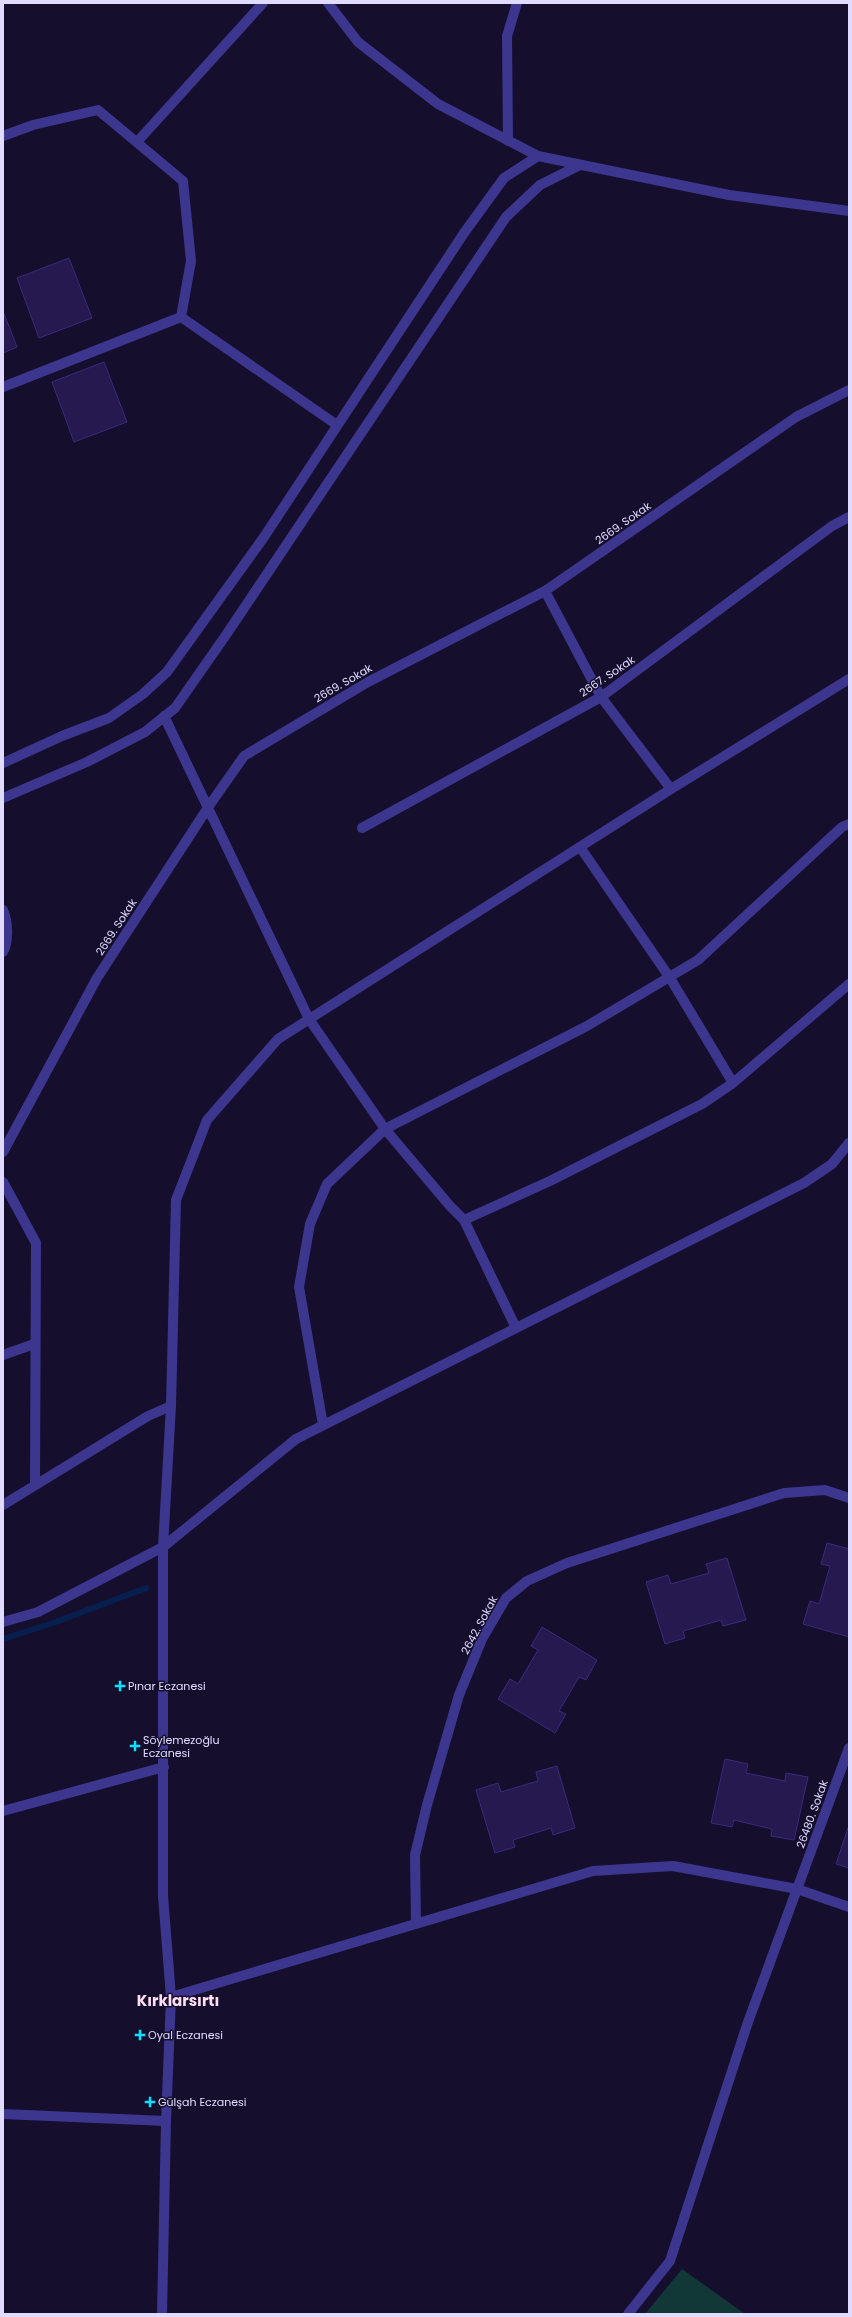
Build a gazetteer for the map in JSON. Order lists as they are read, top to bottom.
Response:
{
  "streets": {
    "street": [
      "2669. Sokak",
      "2667. Sokak",
      "2642. Sokak",
      "26480. Sokak"
    ]
  },
  "districts": ["Kırklarsırtı"],
  "places": {
    "health": [
      "Pınar Eczanesi",
      "Söylemezoğlu Eczanesi",
      "Oyal Eczanesi",
      "Gülşah Eczanesi"
    ]
  }
}
